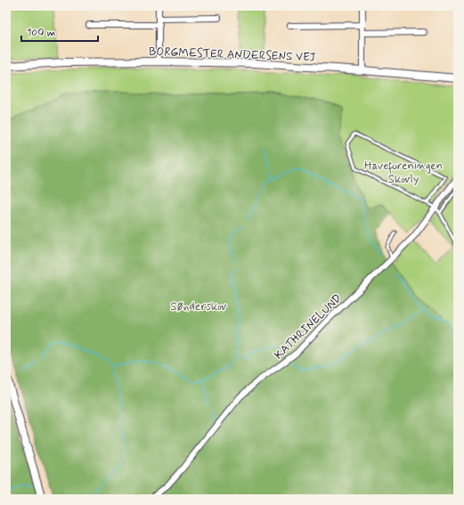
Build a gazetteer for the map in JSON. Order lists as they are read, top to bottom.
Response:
{
  "streets": {
    "street": ["BORGMESTER ANDERSENS VEJ", "KATHRINELUND"]
  },
  "parks": ["Haveforeningen Skovly", "Sønderskov"],
  "scale_bar": "100 m"
}
